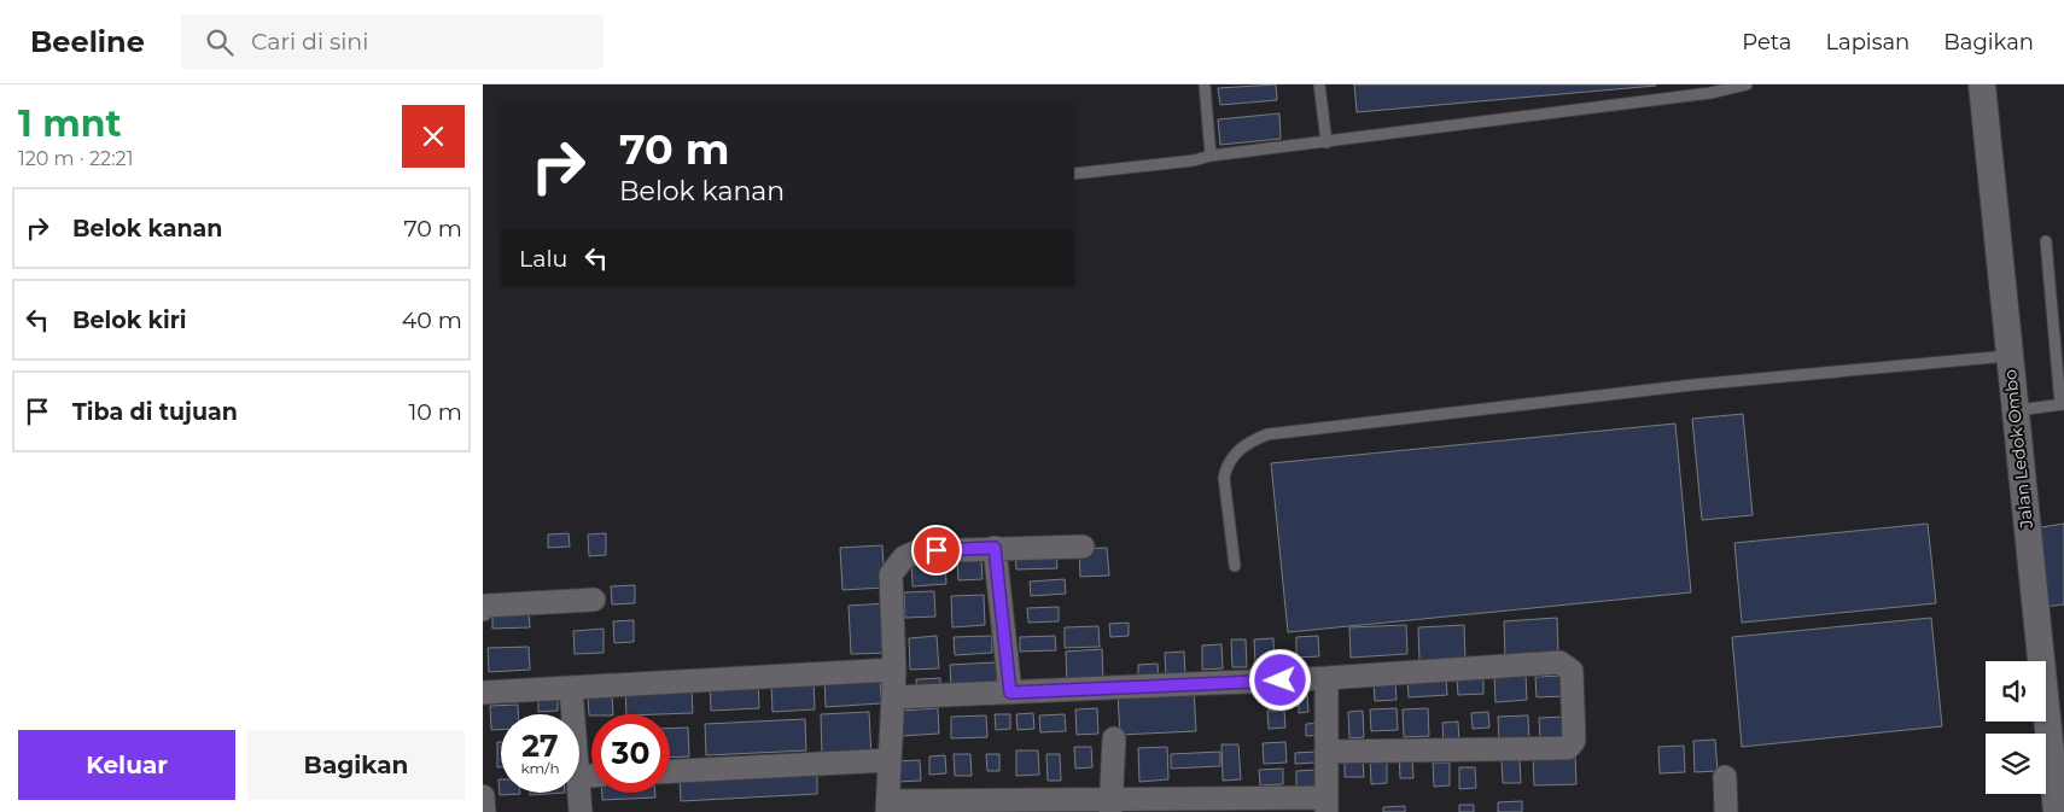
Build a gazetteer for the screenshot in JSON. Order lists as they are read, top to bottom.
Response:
{
  "streets": {
    "street": ["Jalan Ledok Ombo"]
  },
  "page": {
    "header": "Beeline",
    "search": "Cari di sini",
    "nav": ["Peta", "Lapisan", "Bagikan"],
    "heading": ["1 mnt", "120 m · 22:21"],
    "turn": ["70 m", "Belok kanan"],
    "list": [
      {
        "name": "Belok kanan",
        "value": "70 m"
      },
      {
        "name": "Belok kiri",
        "value": "40 m"
      },
      {
        "name": "Tiba di tujuan",
        "value": "10 m"
      }
    ],
    "then": "Lalu",
    "speed": "27 km/h",
    "limit": "30",
    "buttons": ["Keluar", "Bagikan"]
  }
}
